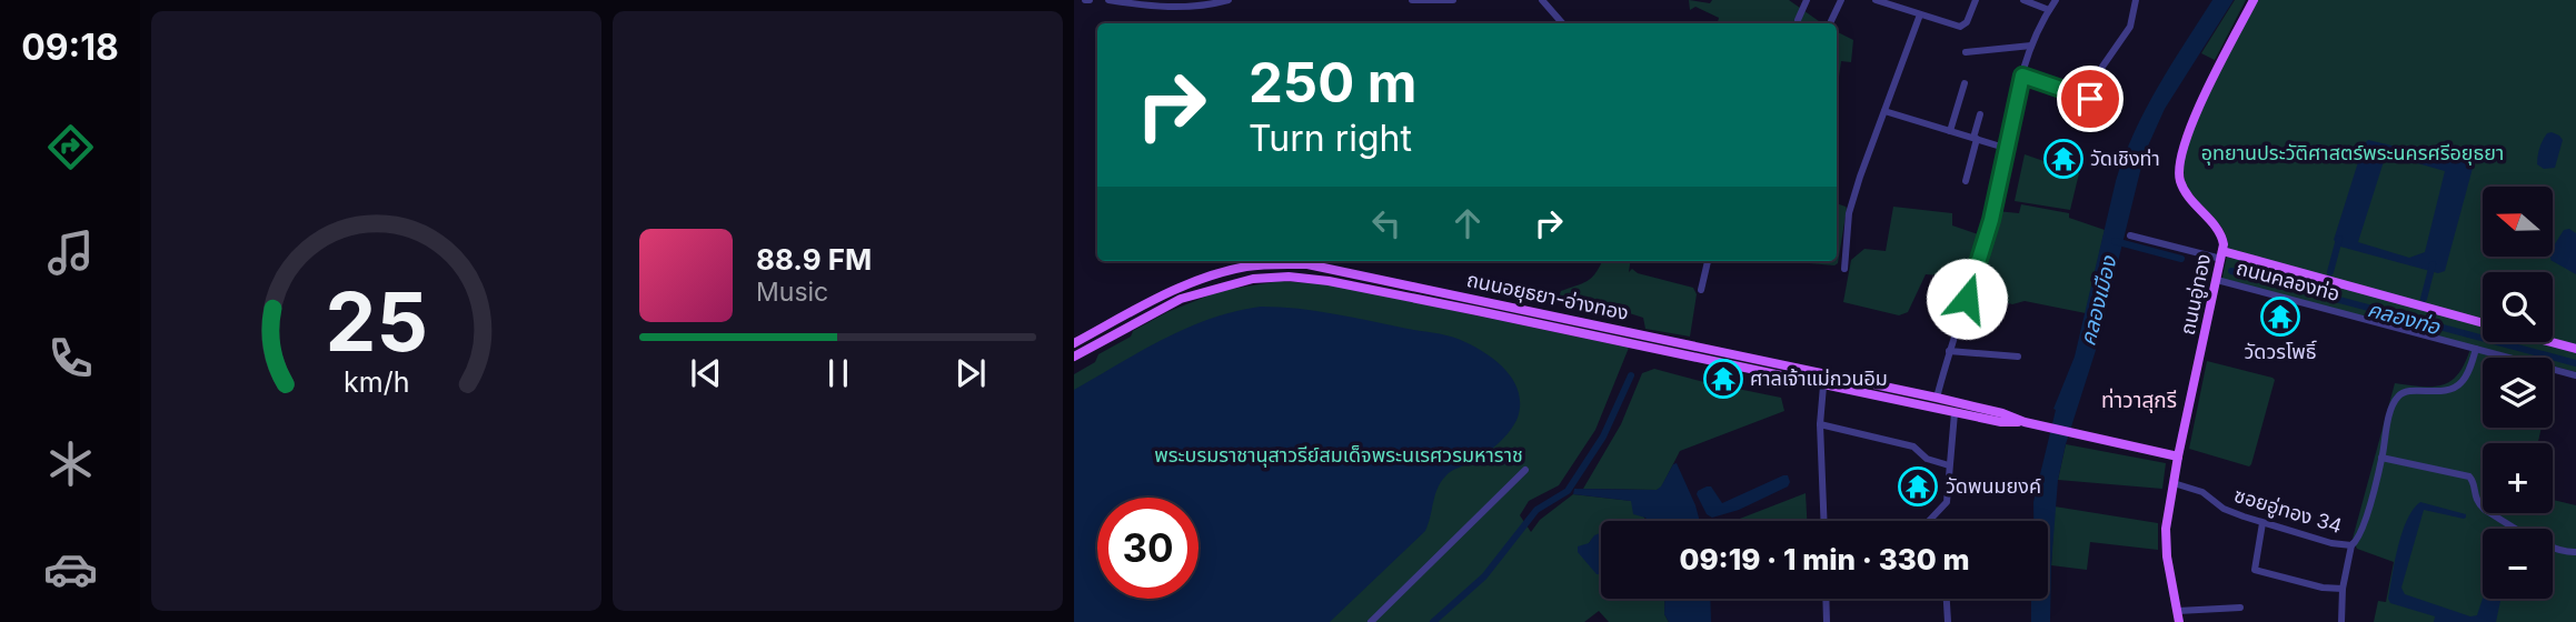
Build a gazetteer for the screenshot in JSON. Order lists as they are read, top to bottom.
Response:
{
  "streets": {
    "main road": ["ถนนคลองท่อ", "ถนนอู่ทอง", "ถนนอยุธยา-อ่างทอง"],
    "street": ["ซอยอู่ทอง 34"]
  },
  "crossings": [
    ["ถนนคลองท่อ", "ถนนอู่ทอง"],
    ["ถนนคลองท่อ", "ซอยอู่ทอง 34"],
    ["ถนนอู่ทอง", "ถนนอยุธยา-อ่างทอง"],
    ["ถนนอู่ทอง", "ซอยอู่ทอง 34"]
  ],
  "districts": ["ท่าวาสุกรี"],
  "water": ["คลองเมือง", "คลองท่อ"],
  "parks": ["อุทยานประวัติศาสตร์พระนครศรีอยุธยา", "พระบรมราชานุสาวรีย์สมเด็จพระนเรศวรมหาราช"],
  "places": {
    "temple": [
      "วัดเชิงท่า",
      "วัดวรโพธิ์",
      "ศาลเจ้าแม่กวนอิม",
      "วัดพนมยงค์"
    ]
  },
  "north": "left",
  "page": {
    "tabs": "09:18",
    "turn": ["250 m", "Turn right"],
    "map_buttons": ["+", "−"],
    "song": ["88.9 FM", "Music"],
    "limit": "30",
    "trip": "09:19 · 1 min · 330 m",
    "gauge": ["25", "km/h"]
  }
}
